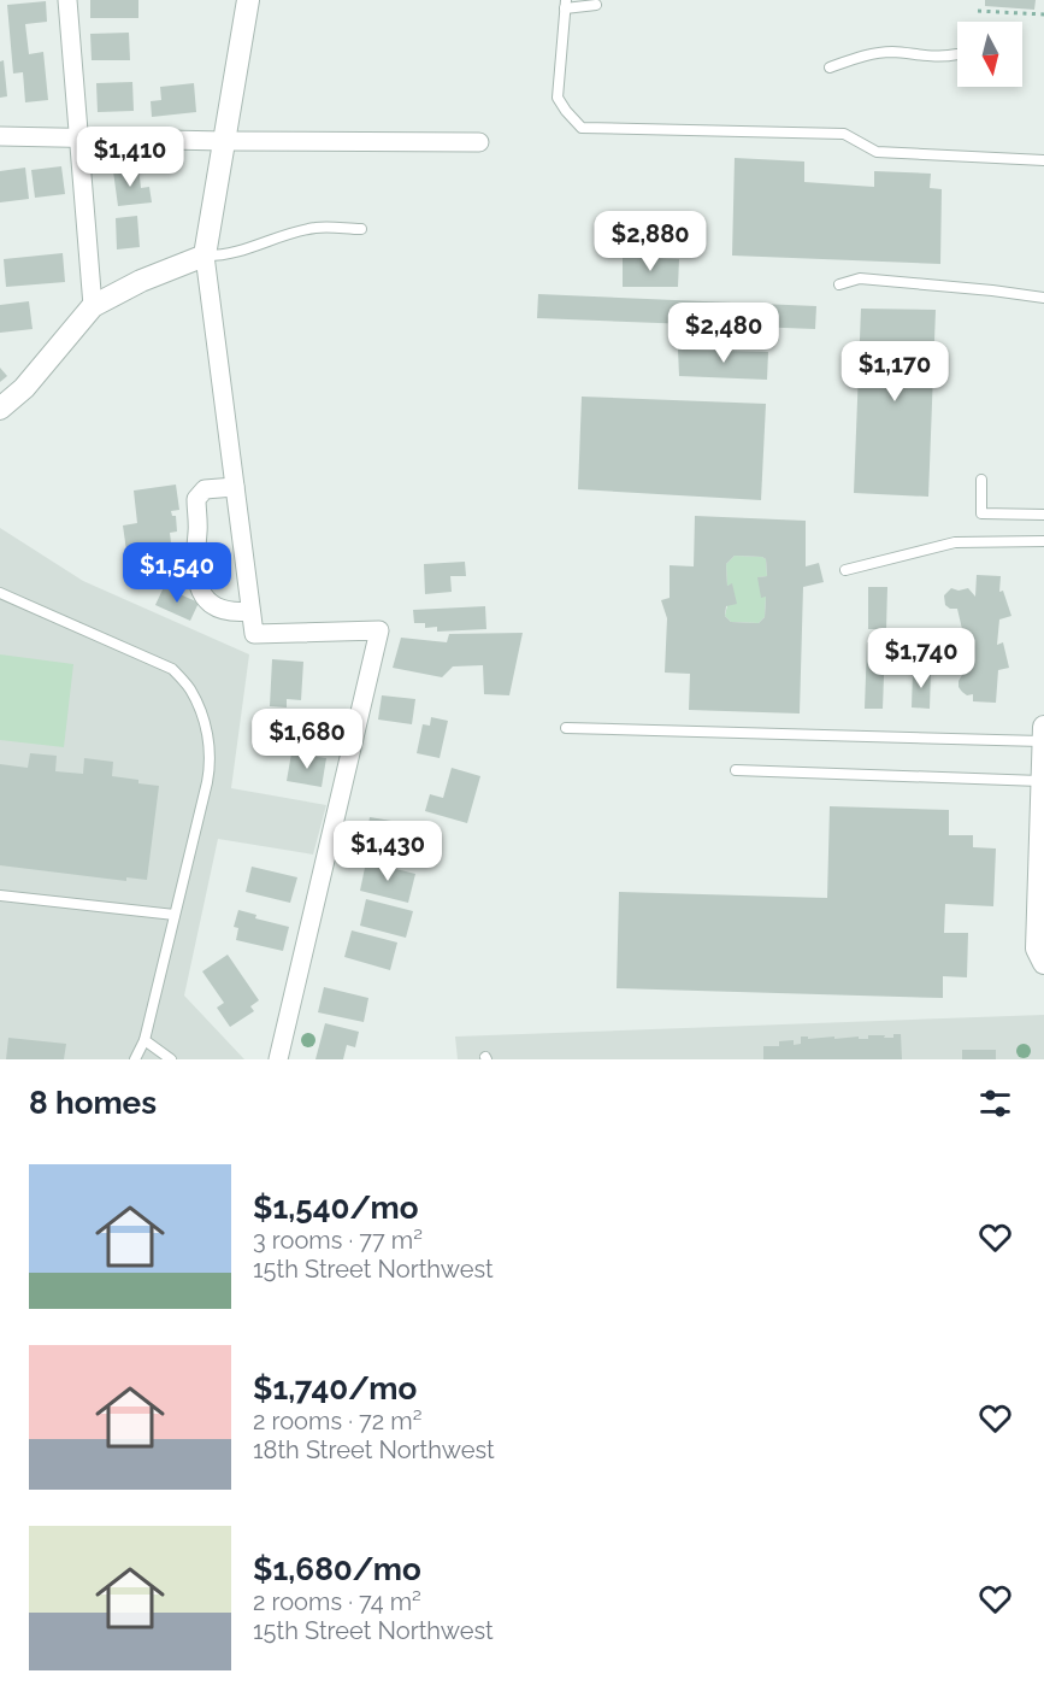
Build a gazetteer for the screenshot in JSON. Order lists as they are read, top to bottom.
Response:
{
  "north": "bottom",
  "page": {
    "price": [
      "$1,410",
      "$2,880",
      "$2,480",
      "$1,170",
      "$1,540",
      "$1,740",
      "$1,680",
      "$1,430"
    ],
    "heading": "8 homes",
    "list": [
      {
        "name": "$1,540/mo",
        "note": "3 rooms · 77 m² · 15th Street Northwest"
      },
      {
        "name": "$1,740/mo",
        "note": "2 rooms · 72 m² · 18th Street Northwest"
      },
      {
        "name": "$1,680/mo",
        "note": "2 rooms · 74 m² · 15th Street Northwest"
      }
    ]
  }
}
